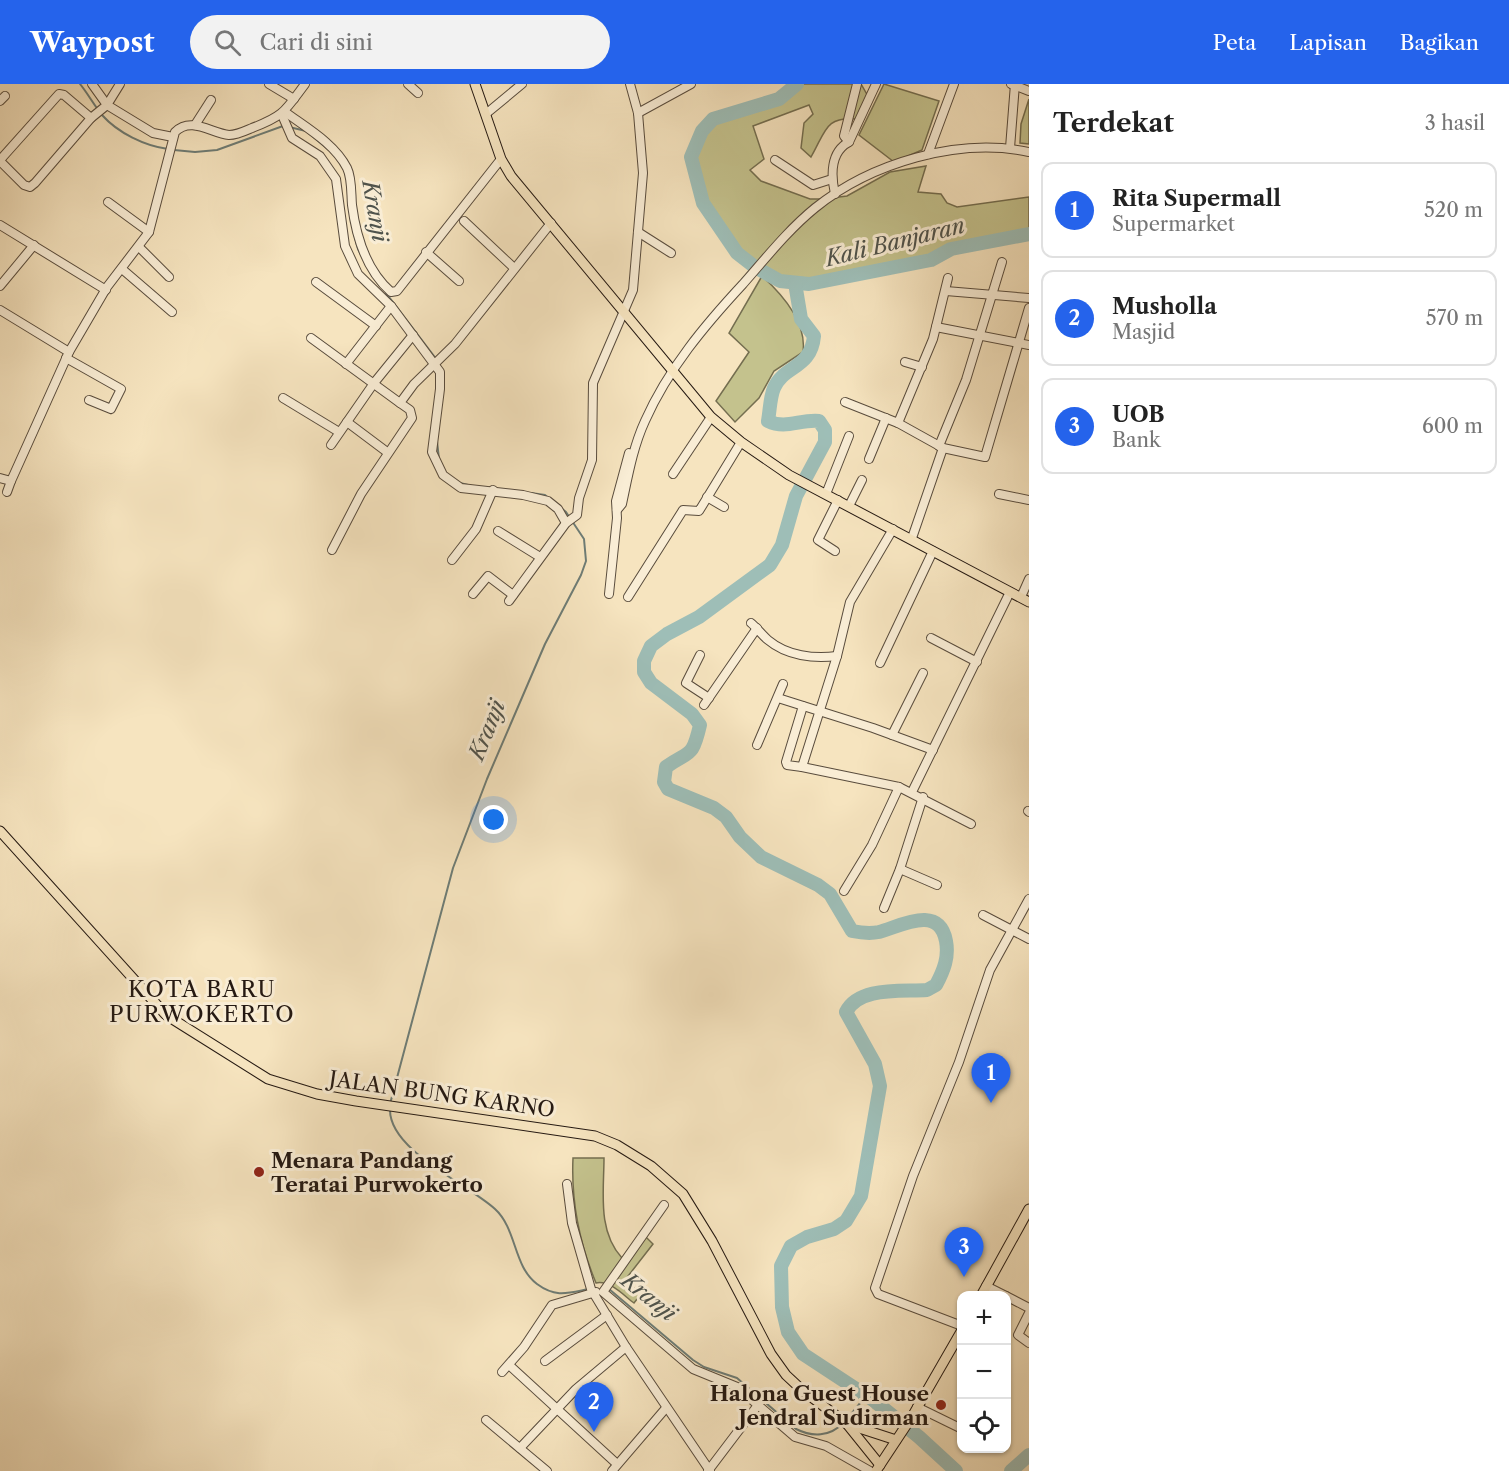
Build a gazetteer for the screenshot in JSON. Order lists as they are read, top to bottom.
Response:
{
  "streets": {
    "main road": ["JALAN BUNG KARNO"]
  },
  "districts": ["KOTA BARU PURWOKERTO"],
  "water": ["Kranji", "Kali Banjaran"],
  "places": ["Menara Pandang Teratai Purwokerto", "Halona Guest House Jendral Sudirman"],
  "page": {
    "header": "Waypost",
    "search": "Cari di sini",
    "nav": ["Peta", "Lapisan", "Bagikan"],
    "heading": ["Terdekat", "3 hasil"],
    "list": [
      {
        "mark": "1",
        "name": "Rita Supermall",
        "note": "Supermarket",
        "value": "520 m"
      },
      {
        "mark": "2",
        "name": "Musholla",
        "note": "Masjid",
        "value": "570 m"
      },
      {
        "mark": "3",
        "name": "UOB",
        "note": "Bank",
        "value": "600 m"
      }
    ],
    "pins": ["1", "3", "2"],
    "map_buttons": ["+", "−"]
  }
}
